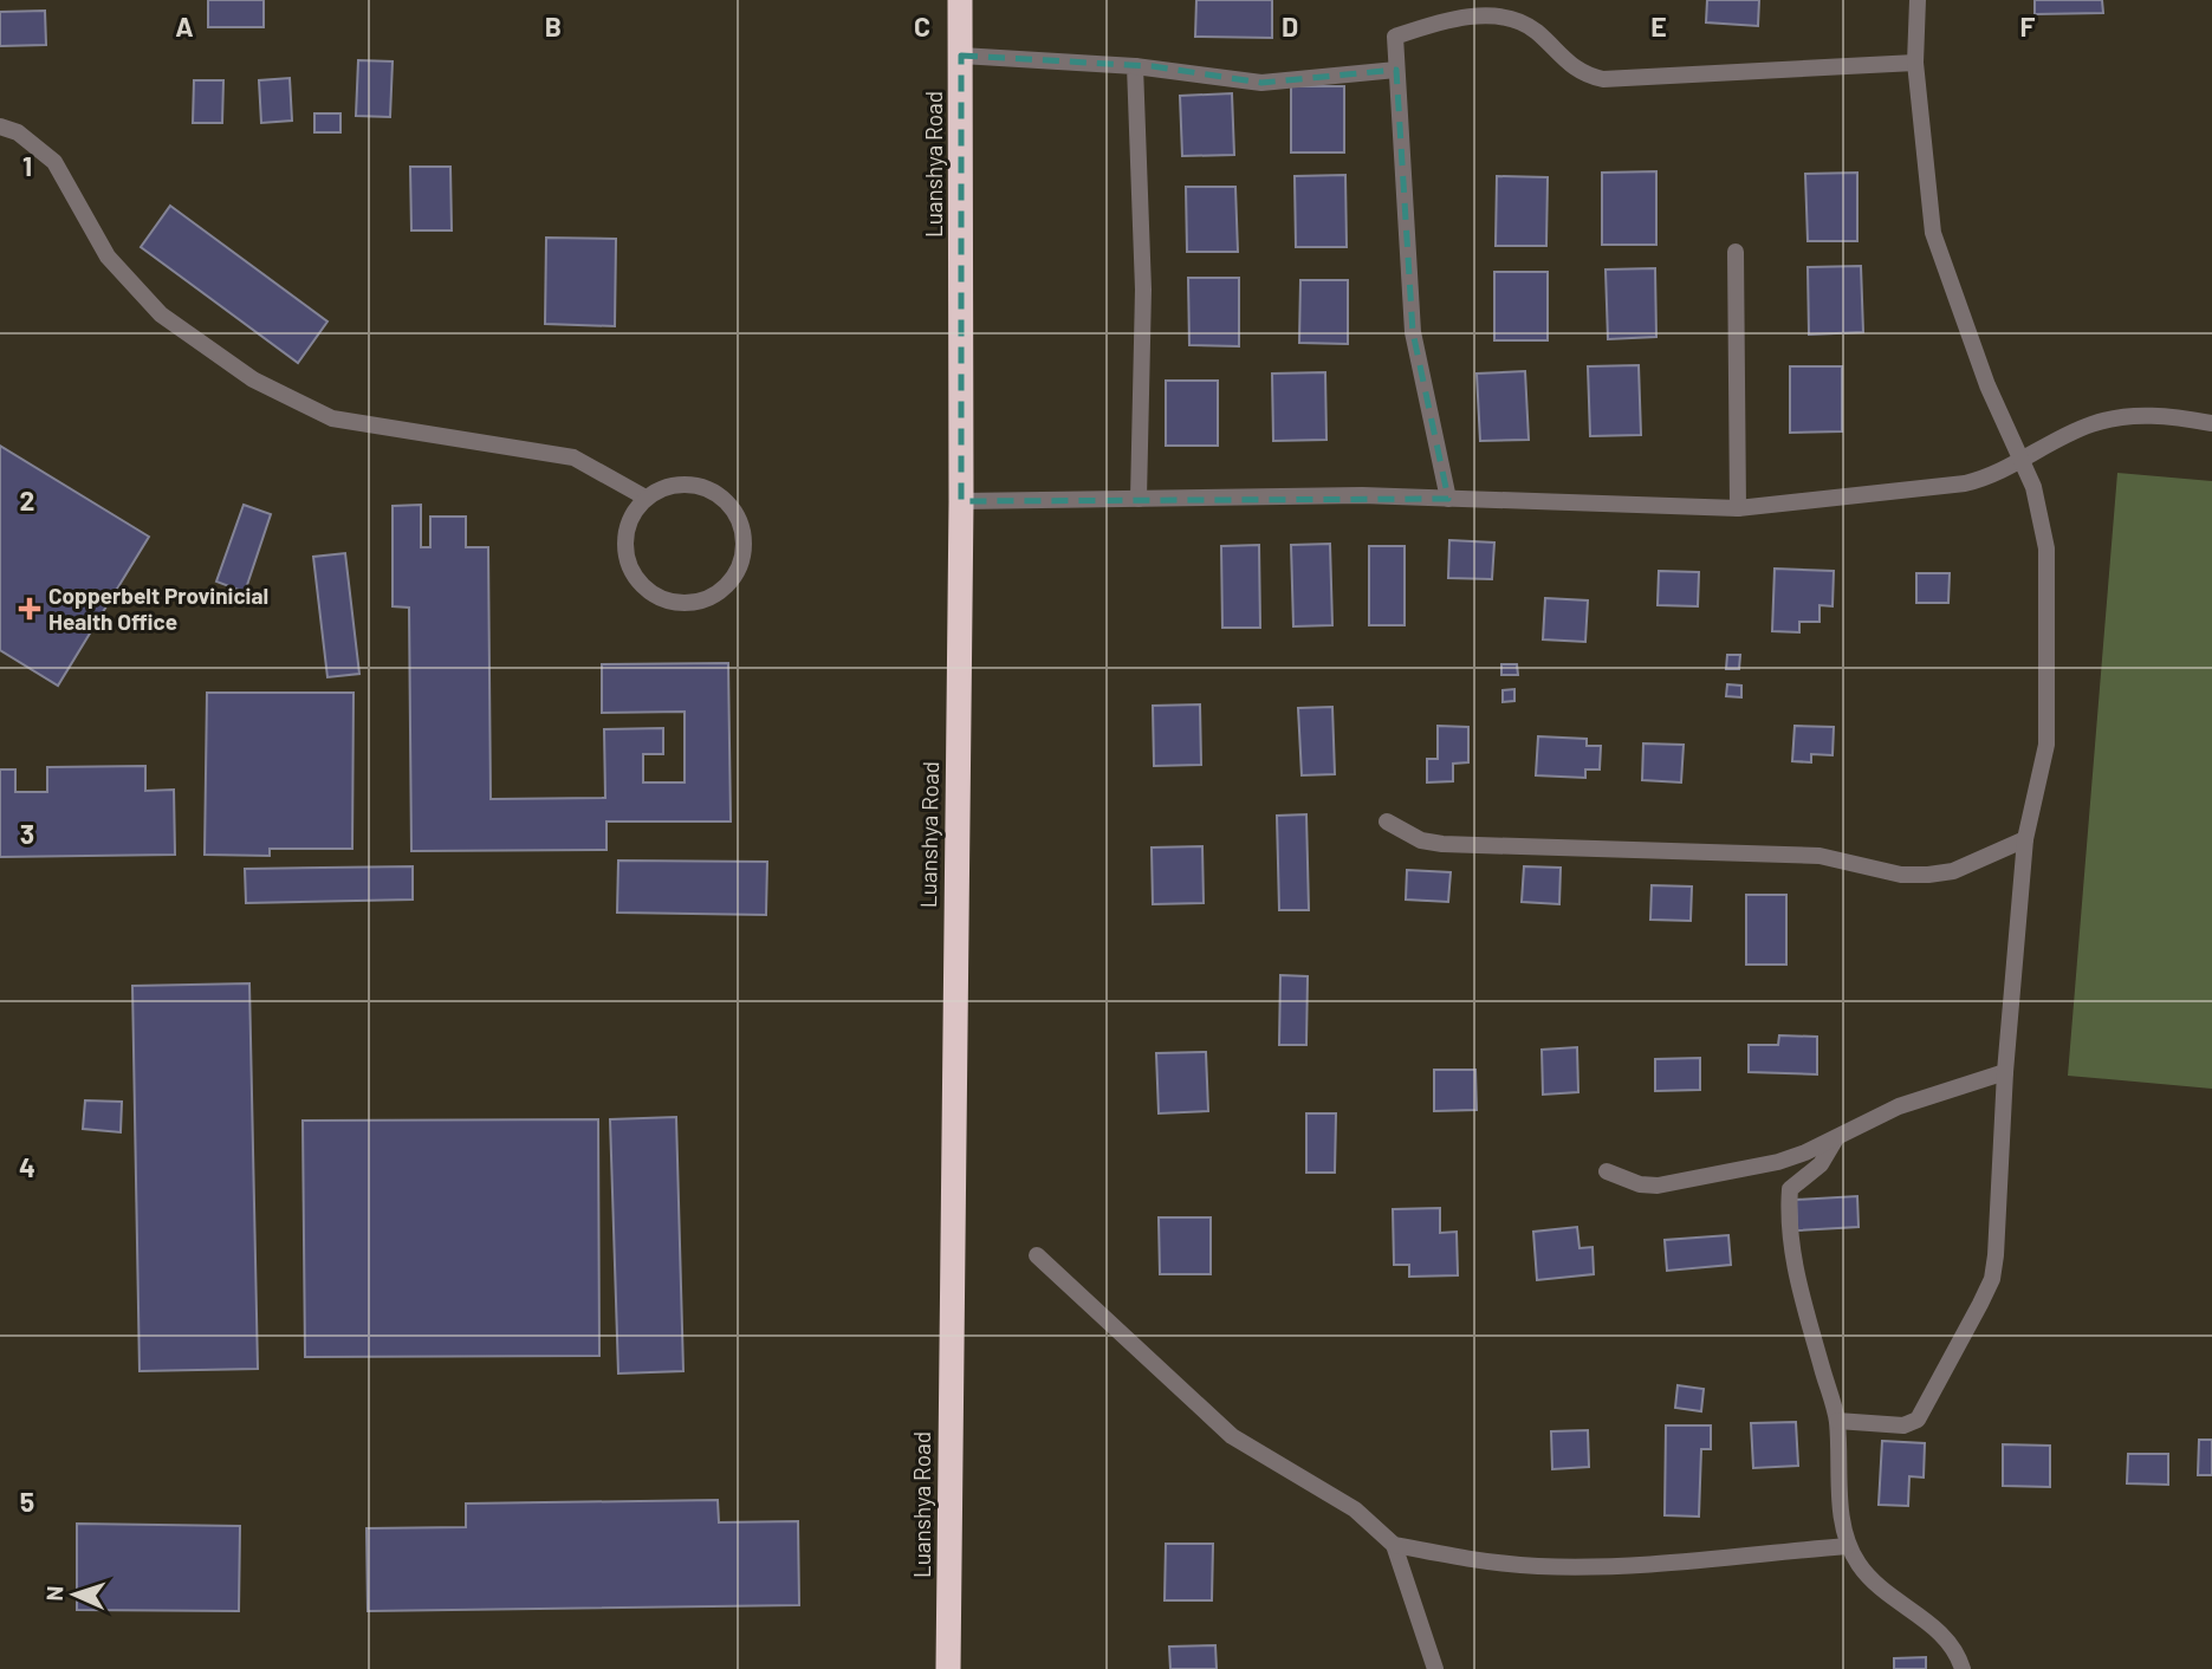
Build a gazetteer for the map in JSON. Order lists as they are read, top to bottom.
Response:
{
  "streets": {
    "highway": ["Luanshya Road"]
  },
  "places": {
    "health": ["Copperbelt Provinicial Health Office"]
  },
  "north": "left",
  "grid": {
    "columns": [
      "A",
      "B",
      "C",
      "D",
      "E",
      "F"
    ],
    "rows": [
      "1",
      "2",
      "3",
      "4",
      "5"
    ]
  }
}
